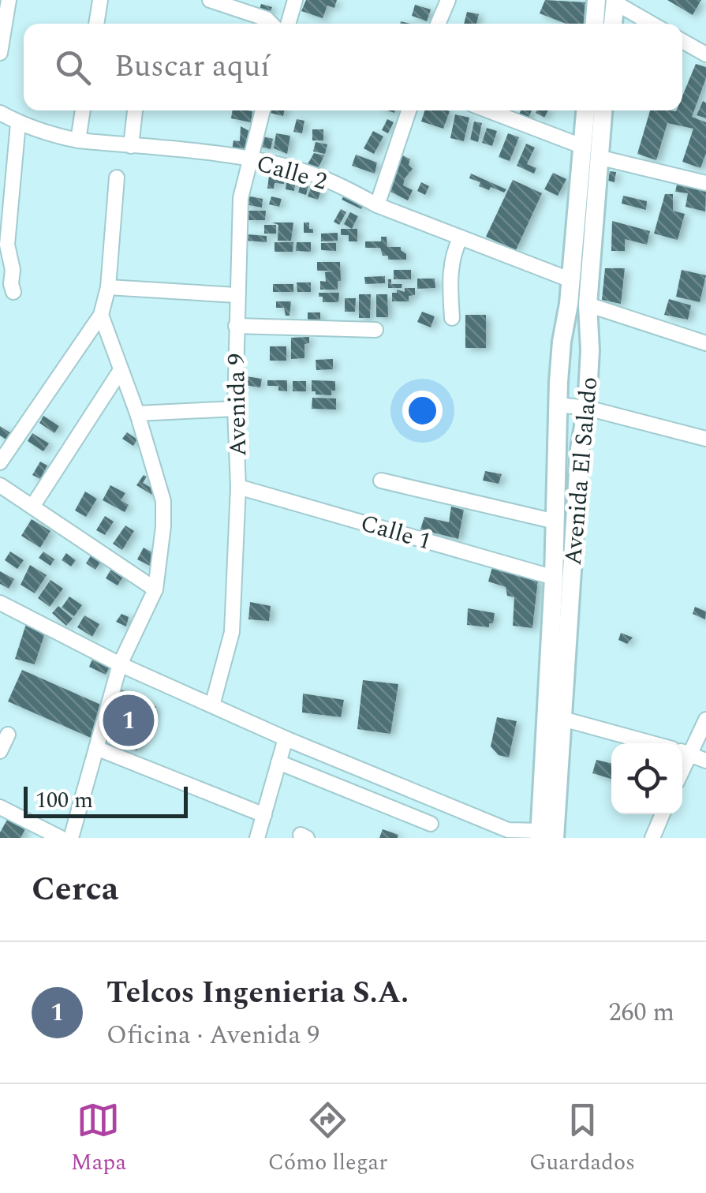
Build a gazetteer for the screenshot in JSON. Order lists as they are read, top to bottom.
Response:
{
  "streets": {
    "main road": ["Avenida El Salado"],
    "street": ["Calle 2", "Avenida 9", "Calle 1"]
  },
  "crossings": [
    ["Calle 2", "Avenida 9"],
    ["Calle 2", "Avenida El Salado"],
    ["Avenida 9", "Calle 1"],
    ["Avenida El Salado", "Calle 1"]
  ],
  "scale_bar": "100 m",
  "page": {
    "search": "Buscar aquí",
    "pins": "1",
    "scale": "100 m",
    "heading": "Cerca",
    "list": [
      {
        "mark": "1",
        "name": "Telcos Ingenieria S.A.",
        "note": "Oficina · Avenida 9",
        "value": "260 m"
      }
    ],
    "nav": ["Mapa", "Cómo llegar", "Guardados"]
  }
}
